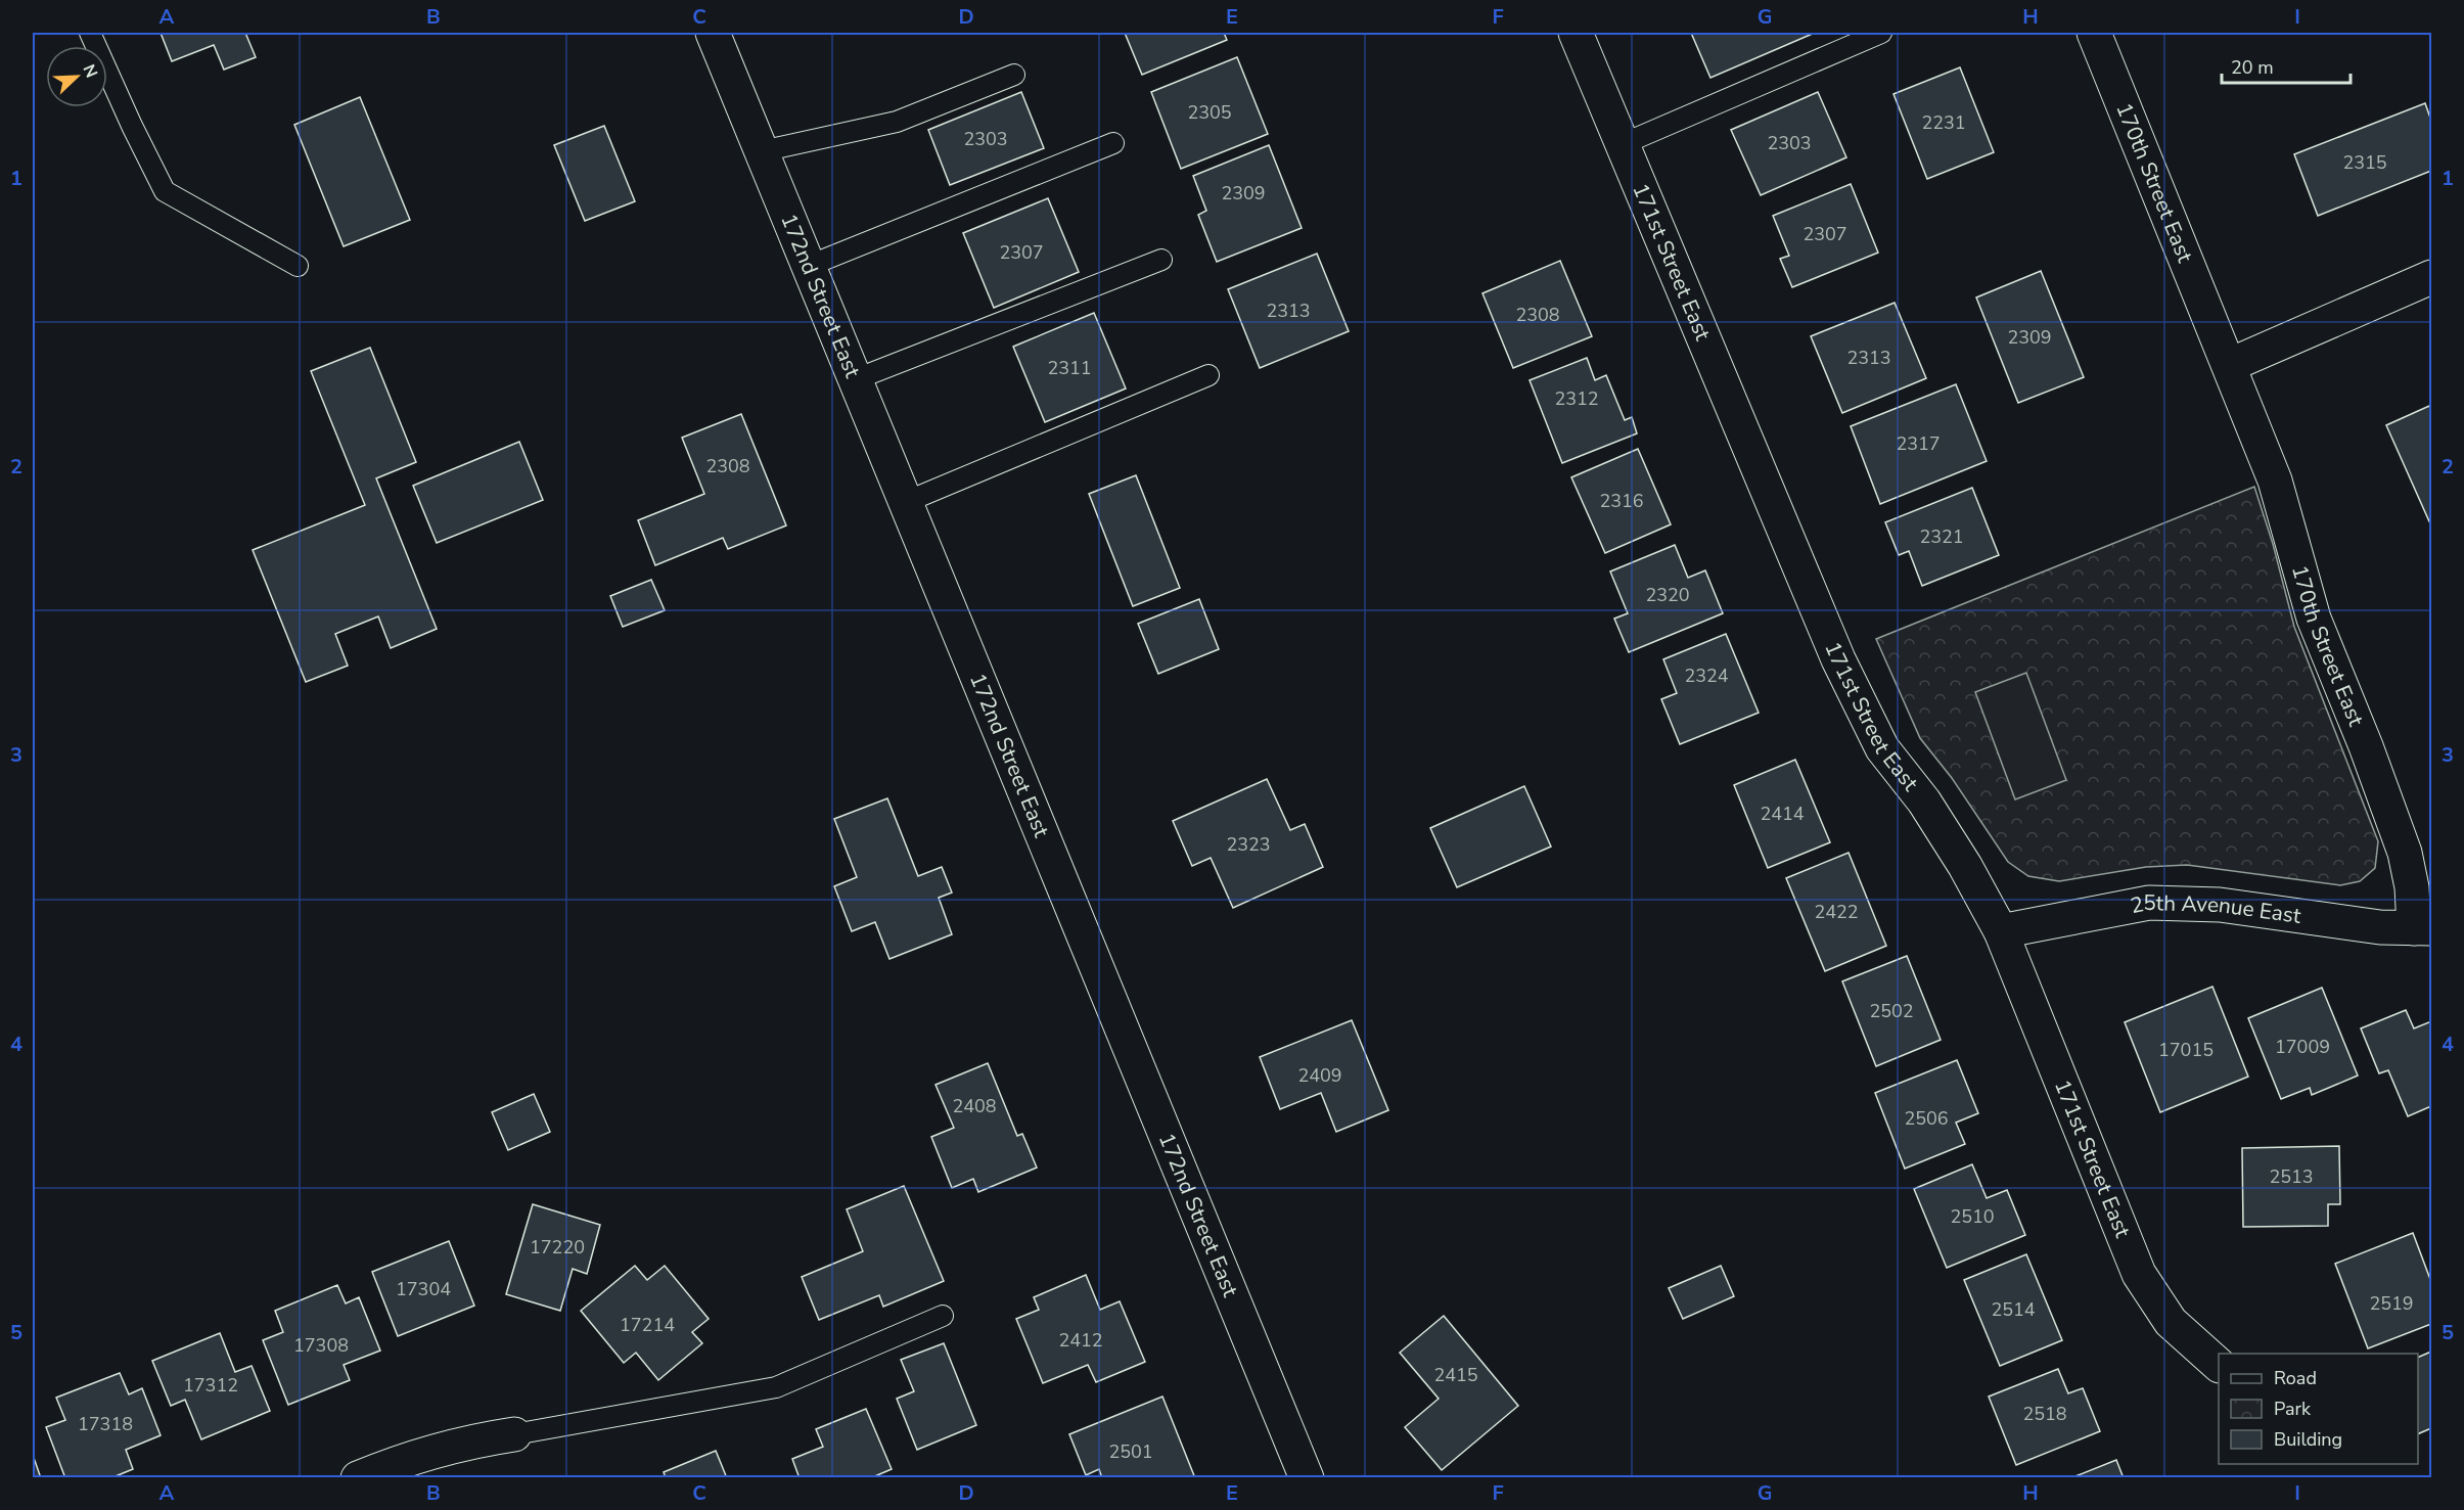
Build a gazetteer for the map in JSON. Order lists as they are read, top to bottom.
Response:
{
  "streets": {
    "street": [
      "170th Street East",
      "171st Street East",
      "172nd Street East",
      "25th Avenue East"
    ]
  },
  "crossings": [
    ["170th Street East", "25th Avenue East"],
    ["171st Street East", "25th Avenue East"]
  ],
  "house_numbers": [
    "2305",
    "2231",
    "2303",
    "2303",
    "2315",
    "2309",
    "2307",
    "2307",
    "2313",
    "2308",
    "2309",
    "2313",
    "2311",
    "2312",
    "2317",
    "2308",
    "2316",
    "2321",
    "2320",
    "2324",
    "2414",
    "2323",
    "2422",
    "2502",
    "17009",
    "17015",
    "2409",
    "2408",
    "2506",
    "2513",
    "2510",
    "17220",
    "17304",
    "2519",
    "2514",
    "17214",
    "2412",
    "17308",
    "2415",
    "17312",
    "2518",
    "17318",
    "2501"
  ],
  "legend": ["Road", "Park", "Building"],
  "scale_bar": "20 m",
  "north": "top right",
  "grid": {
    "columns": [
      "A",
      "B",
      "C",
      "D",
      "E",
      "F",
      "G",
      "H",
      "I"
    ],
    "rows": [
      "1",
      "2",
      "3",
      "4",
      "5"
    ]
  }
}
